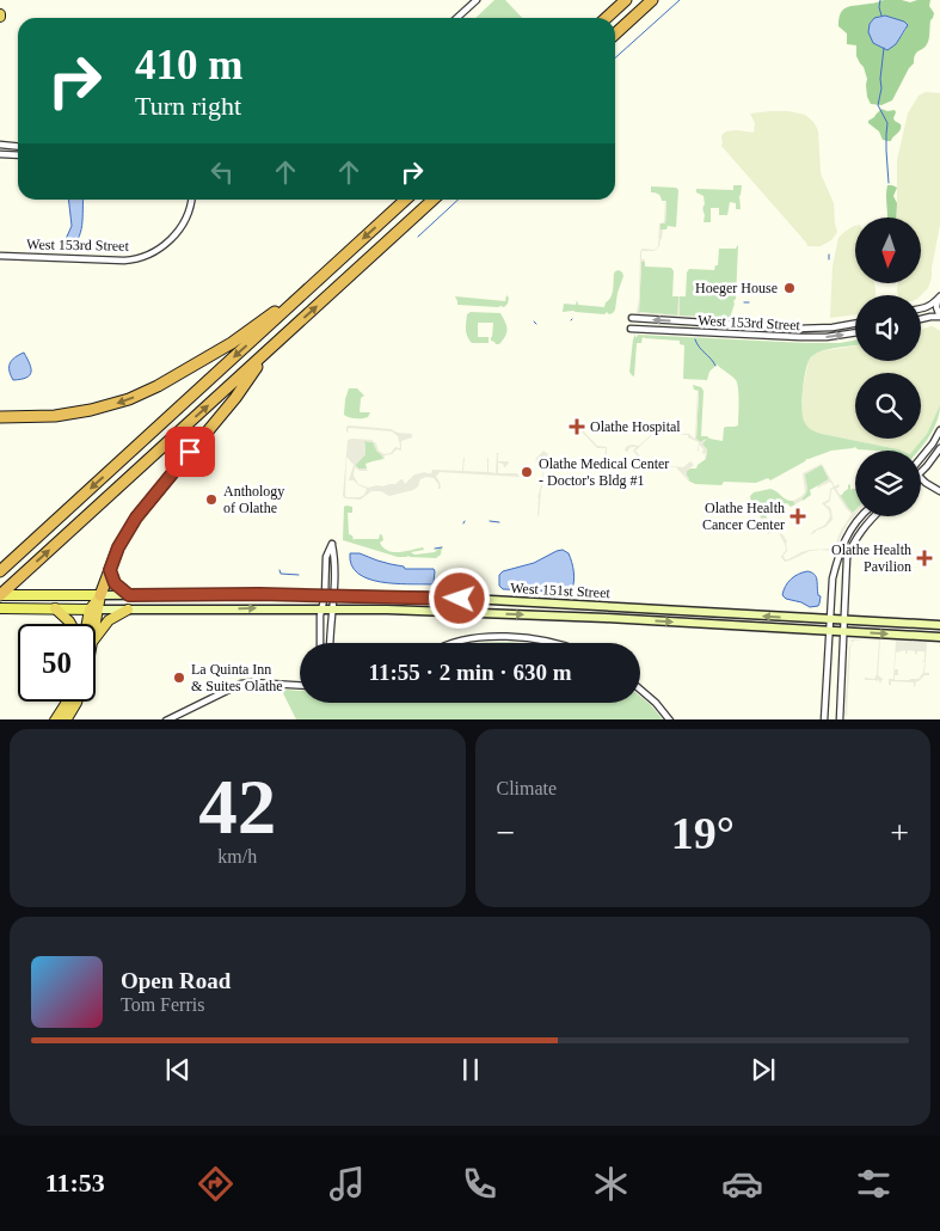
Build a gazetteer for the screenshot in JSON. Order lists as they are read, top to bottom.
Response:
{
  "streets": {
    "main road": ["West 151st Street"],
    "street": ["West 153rd Street"]
  },
  "places": {
    "other": [
      "Hoeger House",
      "Olathe Medical Center - Doctor's Bldg #1",
      "Anthology of Olathe",
      "La Quinta Inn & Suites Olathe"
    ],
    "health": ["Olathe Hospital", "Olathe Health Cancer Center", "Olathe Health Pavilion"]
  },
  "north": "bottom",
  "page": {
    "turn": ["410 m", "Turn right"],
    "limit": "50",
    "trip": "11:55 · 2 min · 630 m",
    "tile": [
      ["42", "km/h"],
      "Climate"
    ],
    "heat": ["−", "19°", "+"],
    "song": ["Open Road", "Tom Ferris"],
    "tabs": "11:53"
  }
}
